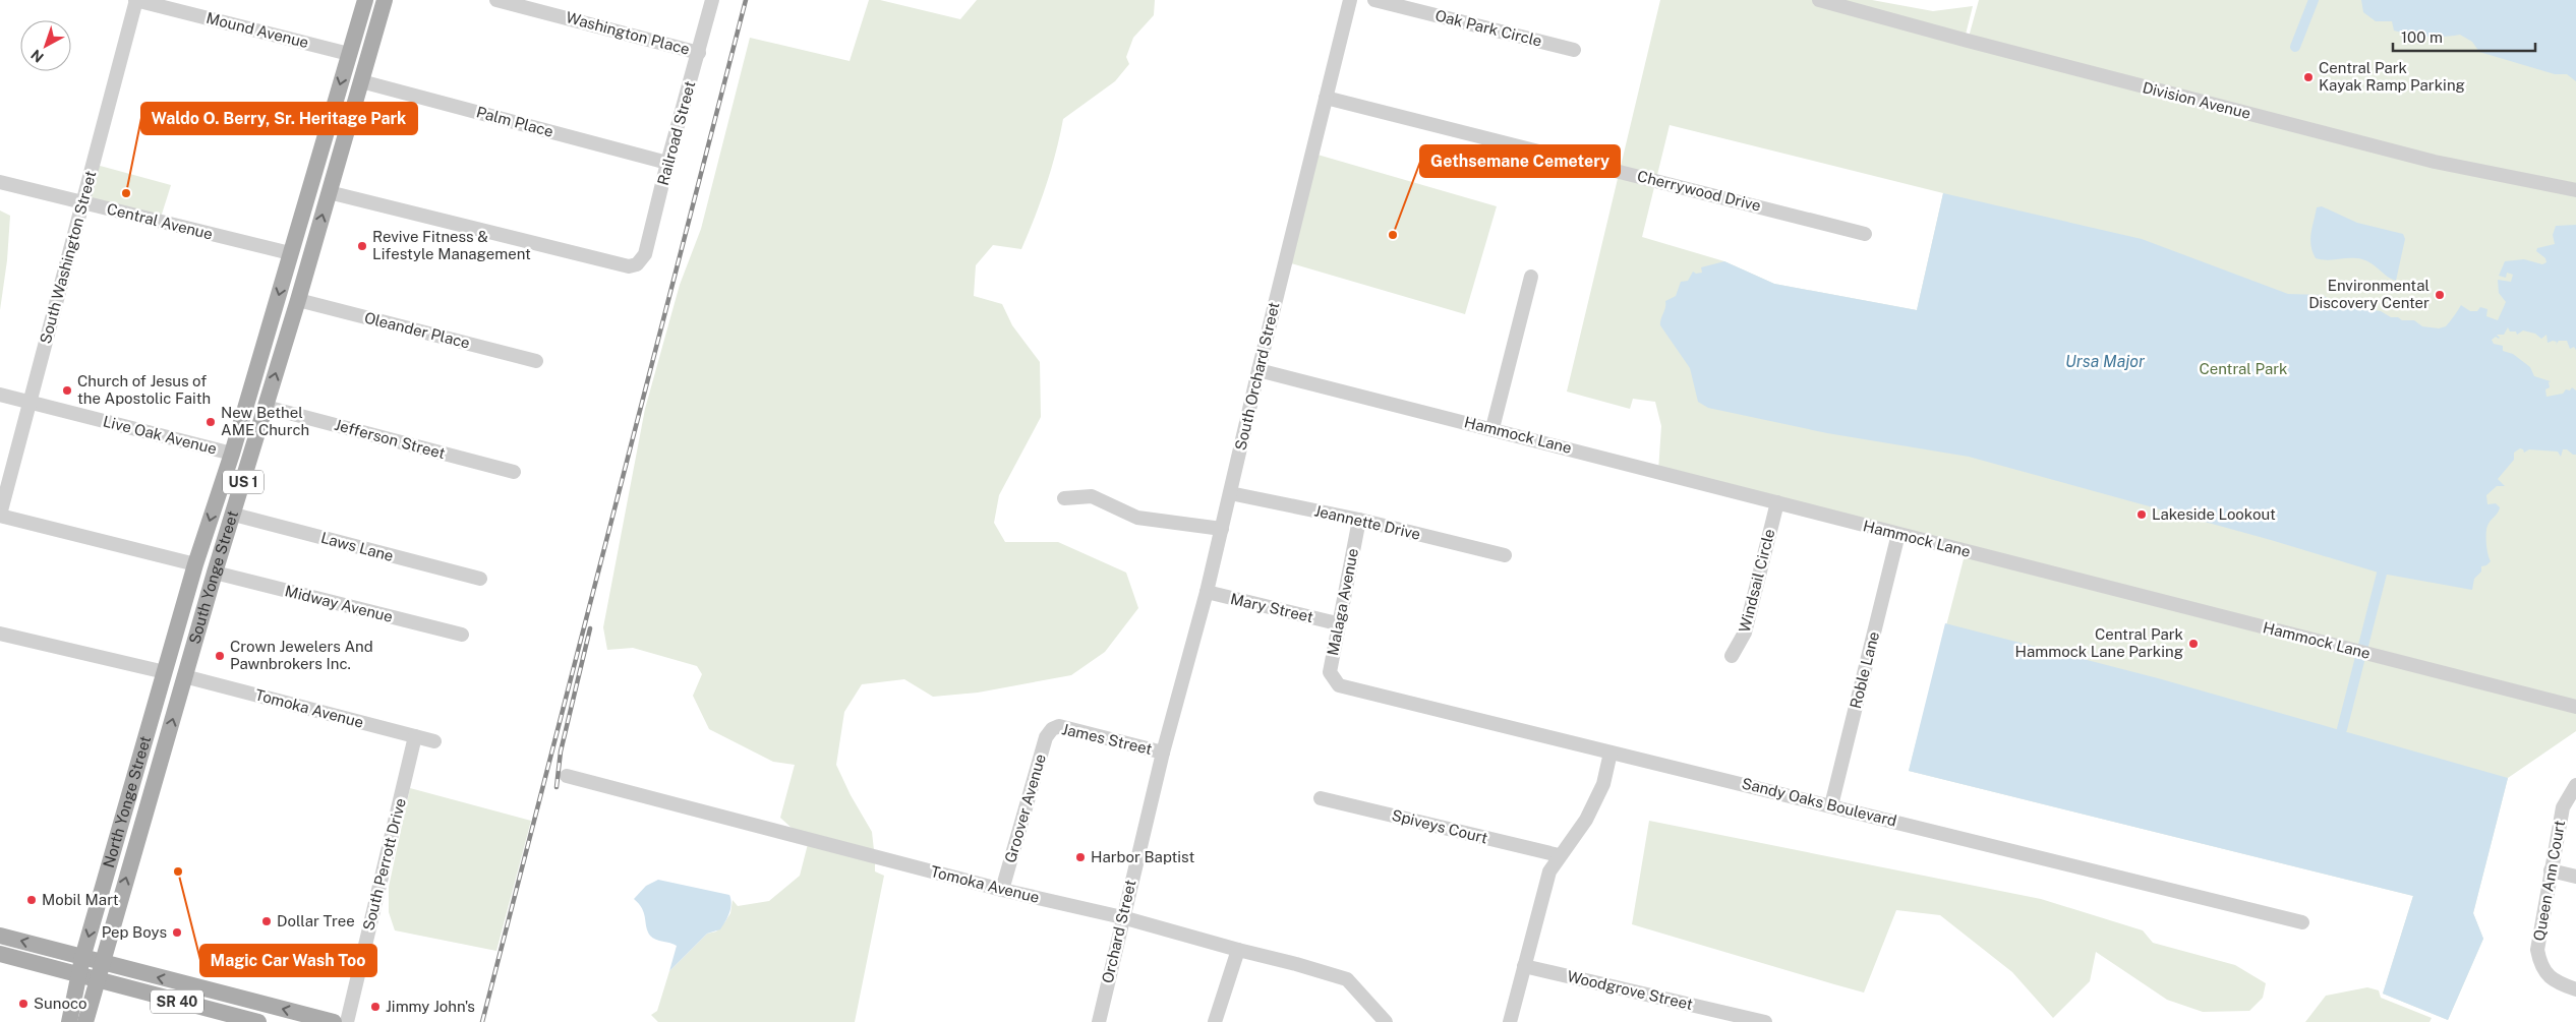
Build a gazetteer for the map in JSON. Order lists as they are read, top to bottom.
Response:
{
  "streets": {
    "main road": [
      "US 1",
      "South Yonge Street",
      "North Yonge Street",
      "SR 40"
    ],
    "street": [
      "Oak Park Circle",
      "Mound Avenue",
      "Washington Place",
      "Division Avenue",
      "Palm Place",
      "Railroad Street",
      "Cherrywood Drive",
      "Central Avenue",
      "South Washington Street",
      "Oleander Place",
      "South Orchard Street",
      "Live Oak Avenue",
      "Hammock Lane",
      "Jefferson Street",
      "Jeannette Drive",
      "Laws Lane",
      "Windsail Circle",
      "Malaga Avenue",
      "Midway Avenue",
      "Mary Street",
      "Roble Lane",
      "Tomoka Avenue",
      "James Street",
      "Sandy Oaks Boulevard",
      "Groover Avenue",
      "Spiveys Court",
      "South Perrott Drive",
      "Queen Ann Court",
      "Orchard Street",
      "Woodgrove Street"
    ]
  },
  "crossings": [
    ["Mound Avenue", "South Washington Street"],
    ["Mound Avenue", "South Yonge Street"],
    ["Washington Place", "Railroad Street"],
    ["Palm Place", "Railroad Street"],
    ["Palm Place", "South Yonge Street"],
    ["Railroad Street", "South Yonge Street"],
    ["Cherrywood Drive", "South Orchard Street"],
    ["Central Avenue", "South Washington Street"],
    ["Central Avenue", "South Yonge Street"],
    ["South Washington Street", "Live Oak Avenue"],
    ["Oleander Place", "South Yonge Street"],
    ["South Orchard Street", "Hammock Lane"],
    ["South Orchard Street", "Jeannette Drive"],
    ["South Orchard Street", "Mary Street"],
    ["South Orchard Street", "James Street"],
    ["South Orchard Street", "Orchard Street"],
    ["Live Oak Avenue", "South Yonge Street"],
    ["Hammock Lane", "Windsail Circle"],
    ["Hammock Lane", "Roble Lane"],
    ["Jefferson Street", "South Yonge Street"],
    ["US 1", "South Yonge Street"],
    ["US 1", "SR 40"],
    ["Jeannette Drive", "Malaga Avenue"],
    ["Laws Lane", "South Yonge Street"],
    ["South Yonge Street", "Midway Avenue"],
    ["South Yonge Street", "Tomoka Avenue"],
    ["South Yonge Street", "North Yonge Street"],
    ["South Yonge Street", "SR 40"],
    ["Malaga Avenue", "Mary Street"],
    ["Malaga Avenue", "Sandy Oaks Boulevard"],
    ["Roble Lane", "Sandy Oaks Boulevard"],
    ["Tomoka Avenue", "Groover Avenue"],
    ["Tomoka Avenue", "South Perrott Drive"],
    ["Tomoka Avenue", "Orchard Street"],
    ["James Street", "Groover Avenue"],
    ["James Street", "Orchard Street"],
    ["North Yonge Street", "SR 40"]
  ],
  "one_way": ["North Yonge Street"],
  "water": ["Ursa Major"],
  "parks": ["Central Park"],
  "places": [
    "Central Park Kayak Ramp Parking",
    "Waldo O. Berry, Sr. Heritage Park",
    "Gethsemane Cemetery",
    "Revive Fitness & Lifestyle Management",
    "Environmental Discovery Center",
    "Church of Jesus of the Apostolic Faith",
    "New Bethel AME Church",
    "Lakeside Lookout",
    "Central Park Hammock Lane Parking",
    "Crown Jewelers And Pawnbrokers Inc.",
    "Harbor Baptist",
    "Magic Car Wash Too",
    "Mobil Mart",
    "Dollar Tree",
    "Pep Boys",
    "Sunoco",
    "Jimmy John's"
  ],
  "scale_bar": "100 m",
  "north": "bottom left"
}
